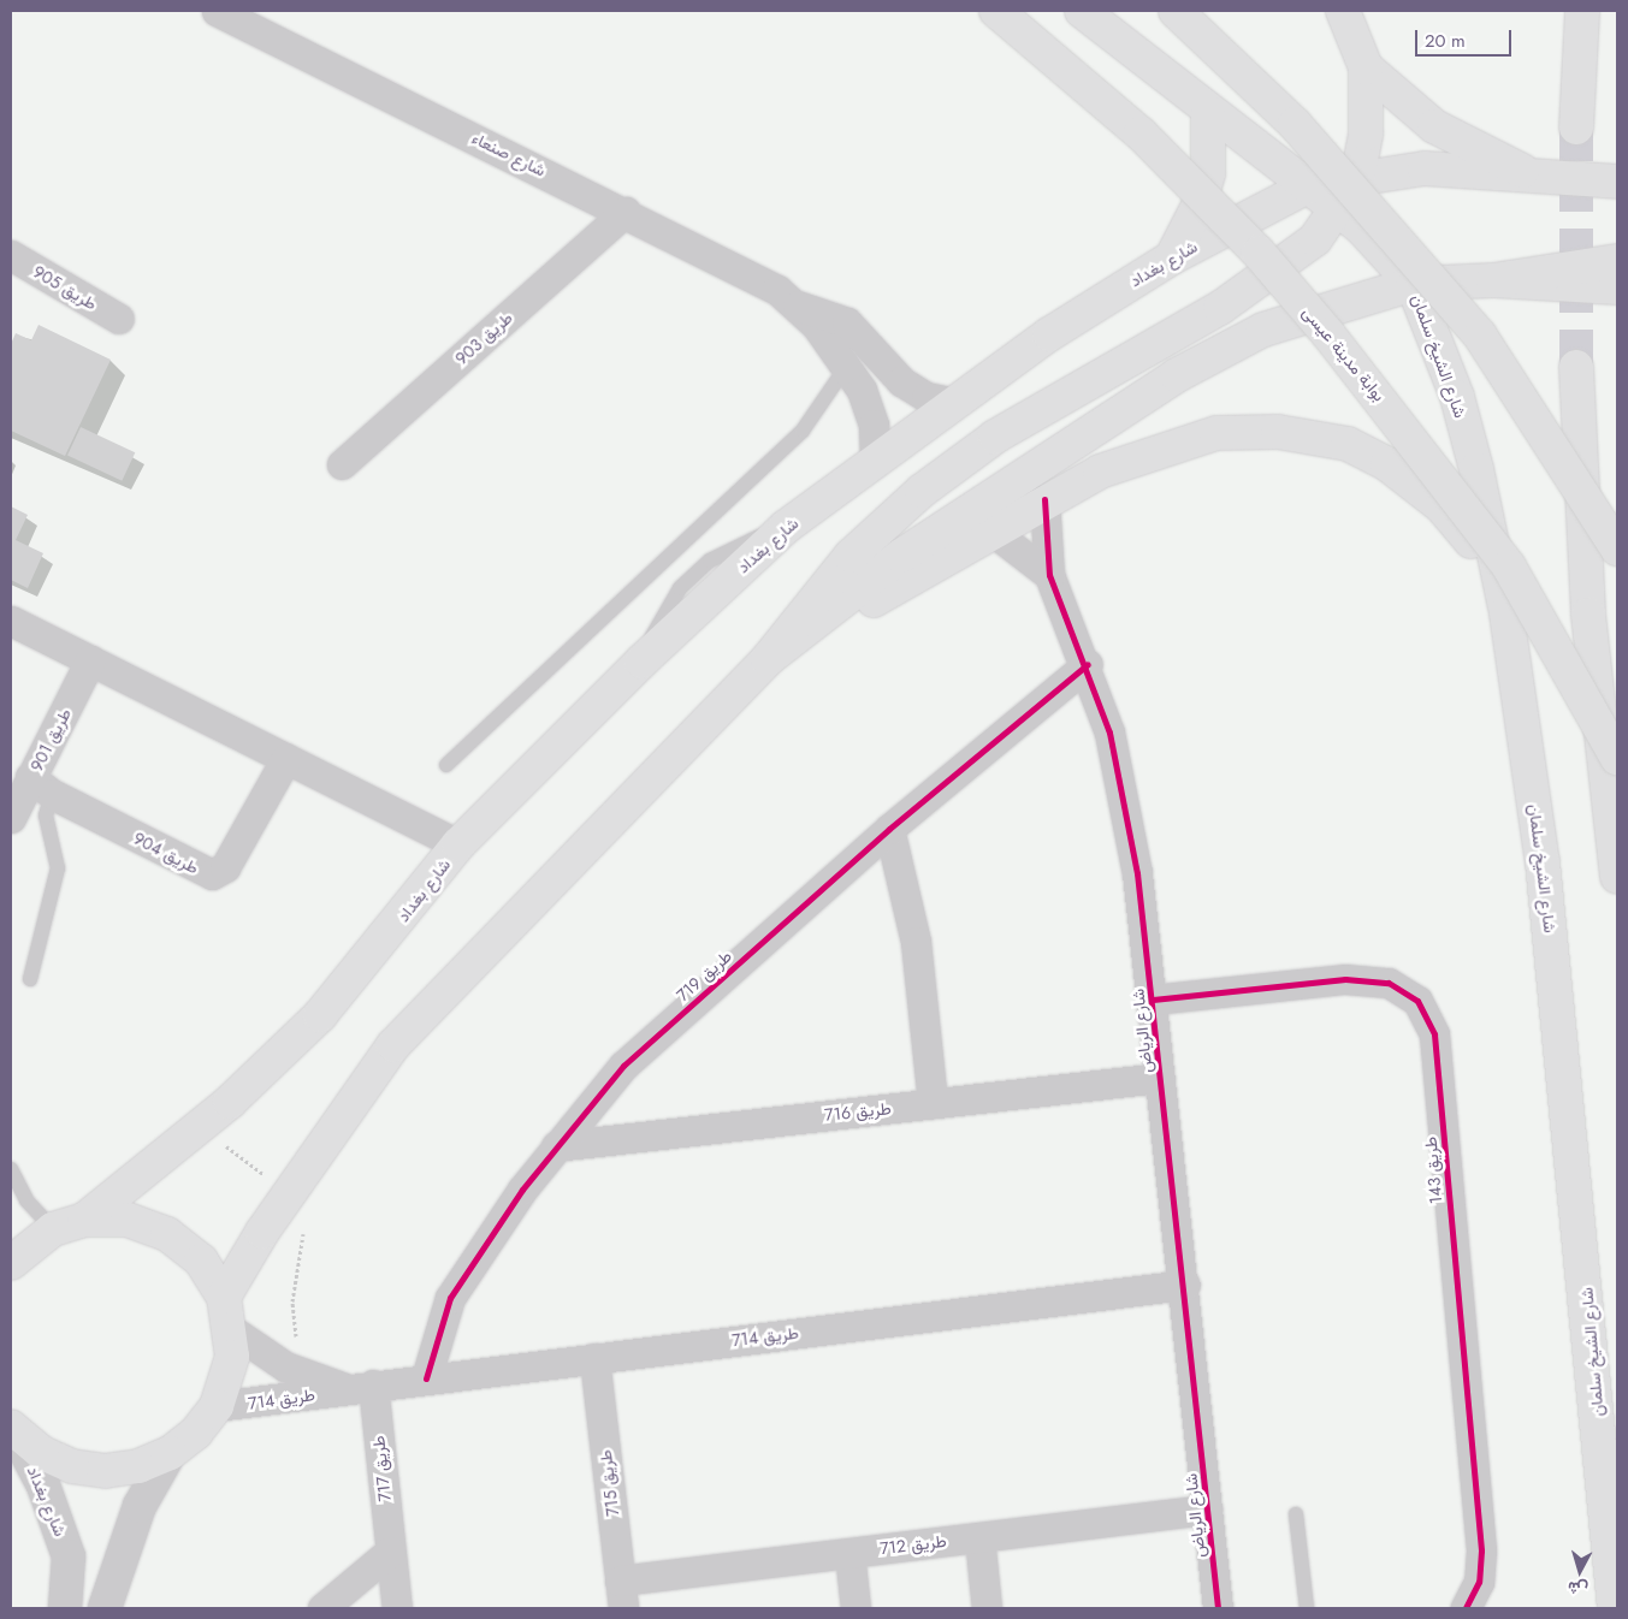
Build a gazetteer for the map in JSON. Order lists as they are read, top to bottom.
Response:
{
  "streets": {
    "main road": ["شارع بغداد", "بوابة مدينة عيسى", "شارع الشيخ سلمان"],
    "street": [
      "شارع صنعاء",
      "طريق 905",
      "طريق 903",
      "طريق 901",
      "طريق 904",
      "طريق 719",
      "شارع الرياض",
      "طريق 716",
      "طريق 143",
      "طريق 714",
      "طريق 717",
      "طريق 715",
      "طريق 712"
    ]
  },
  "crossings": [
    ["شارع صنعاء", "شارع بغداد"],
    ["شارع صنعاء", "طريق 903"],
    ["شارع بغداد", "شارع الشيخ سلمان"],
    ["طريق 901", "طريق 904"],
    ["طريق 719", "شارع الرياض"],
    ["طريق 719", "طريق 716"],
    ["طريق 719", "طريق 714"],
    ["شارع الرياض", "طريق 716"],
    ["شارع الرياض", "طريق 143"],
    ["شارع الرياض", "طريق 714"],
    ["شارع الرياض", "طريق 712"],
    ["طريق 714", "طريق 717"],
    ["طريق 714", "طريق 715"],
    ["طريق 715", "طريق 712"]
  ],
  "scale_bar": "20 m",
  "north": "bottom"
}
